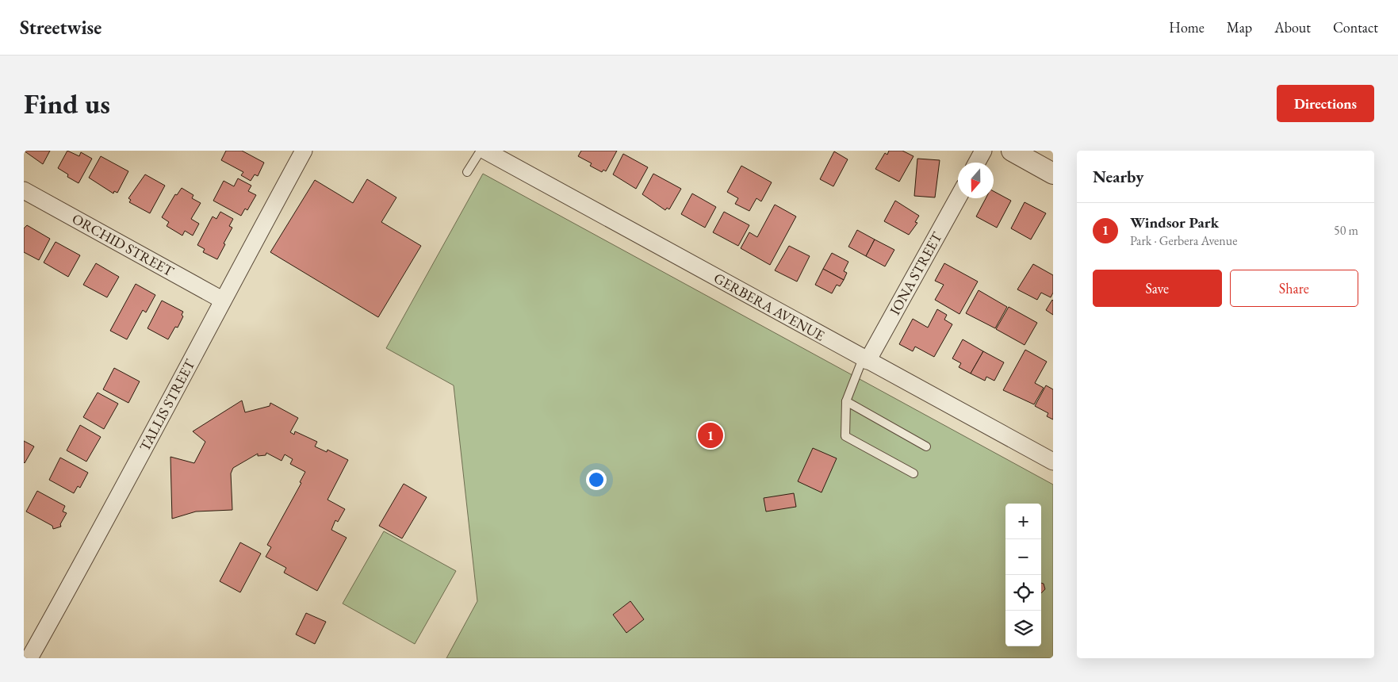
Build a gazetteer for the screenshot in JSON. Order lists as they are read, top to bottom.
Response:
{
  "streets": {
    "street": [
      "ORCHID STREET",
      "IONA STREET",
      "GERBERA AVENUE",
      "TALLIS STREET"
    ]
  },
  "crossings": [
    ["ORCHID STREET", "TALLIS STREET"],
    ["IONA STREET", "GERBERA AVENUE"]
  ],
  "north": "bottom",
  "page": {
    "header": "Streetwise",
    "nav": [
      "Home",
      "Map",
      "About",
      "Contact"
    ],
    "buttons": [
      "Directions",
      ["Save", "Share"]
    ],
    "title": "Find us",
    "heading": "Nearby",
    "list": [
      {
        "mark": "1",
        "name": "Windsor Park",
        "note": "Park · Gerbera Avenue",
        "value": "50 m"
      }
    ],
    "pins": "1",
    "map_buttons": ["+", "−"]
  }
}
